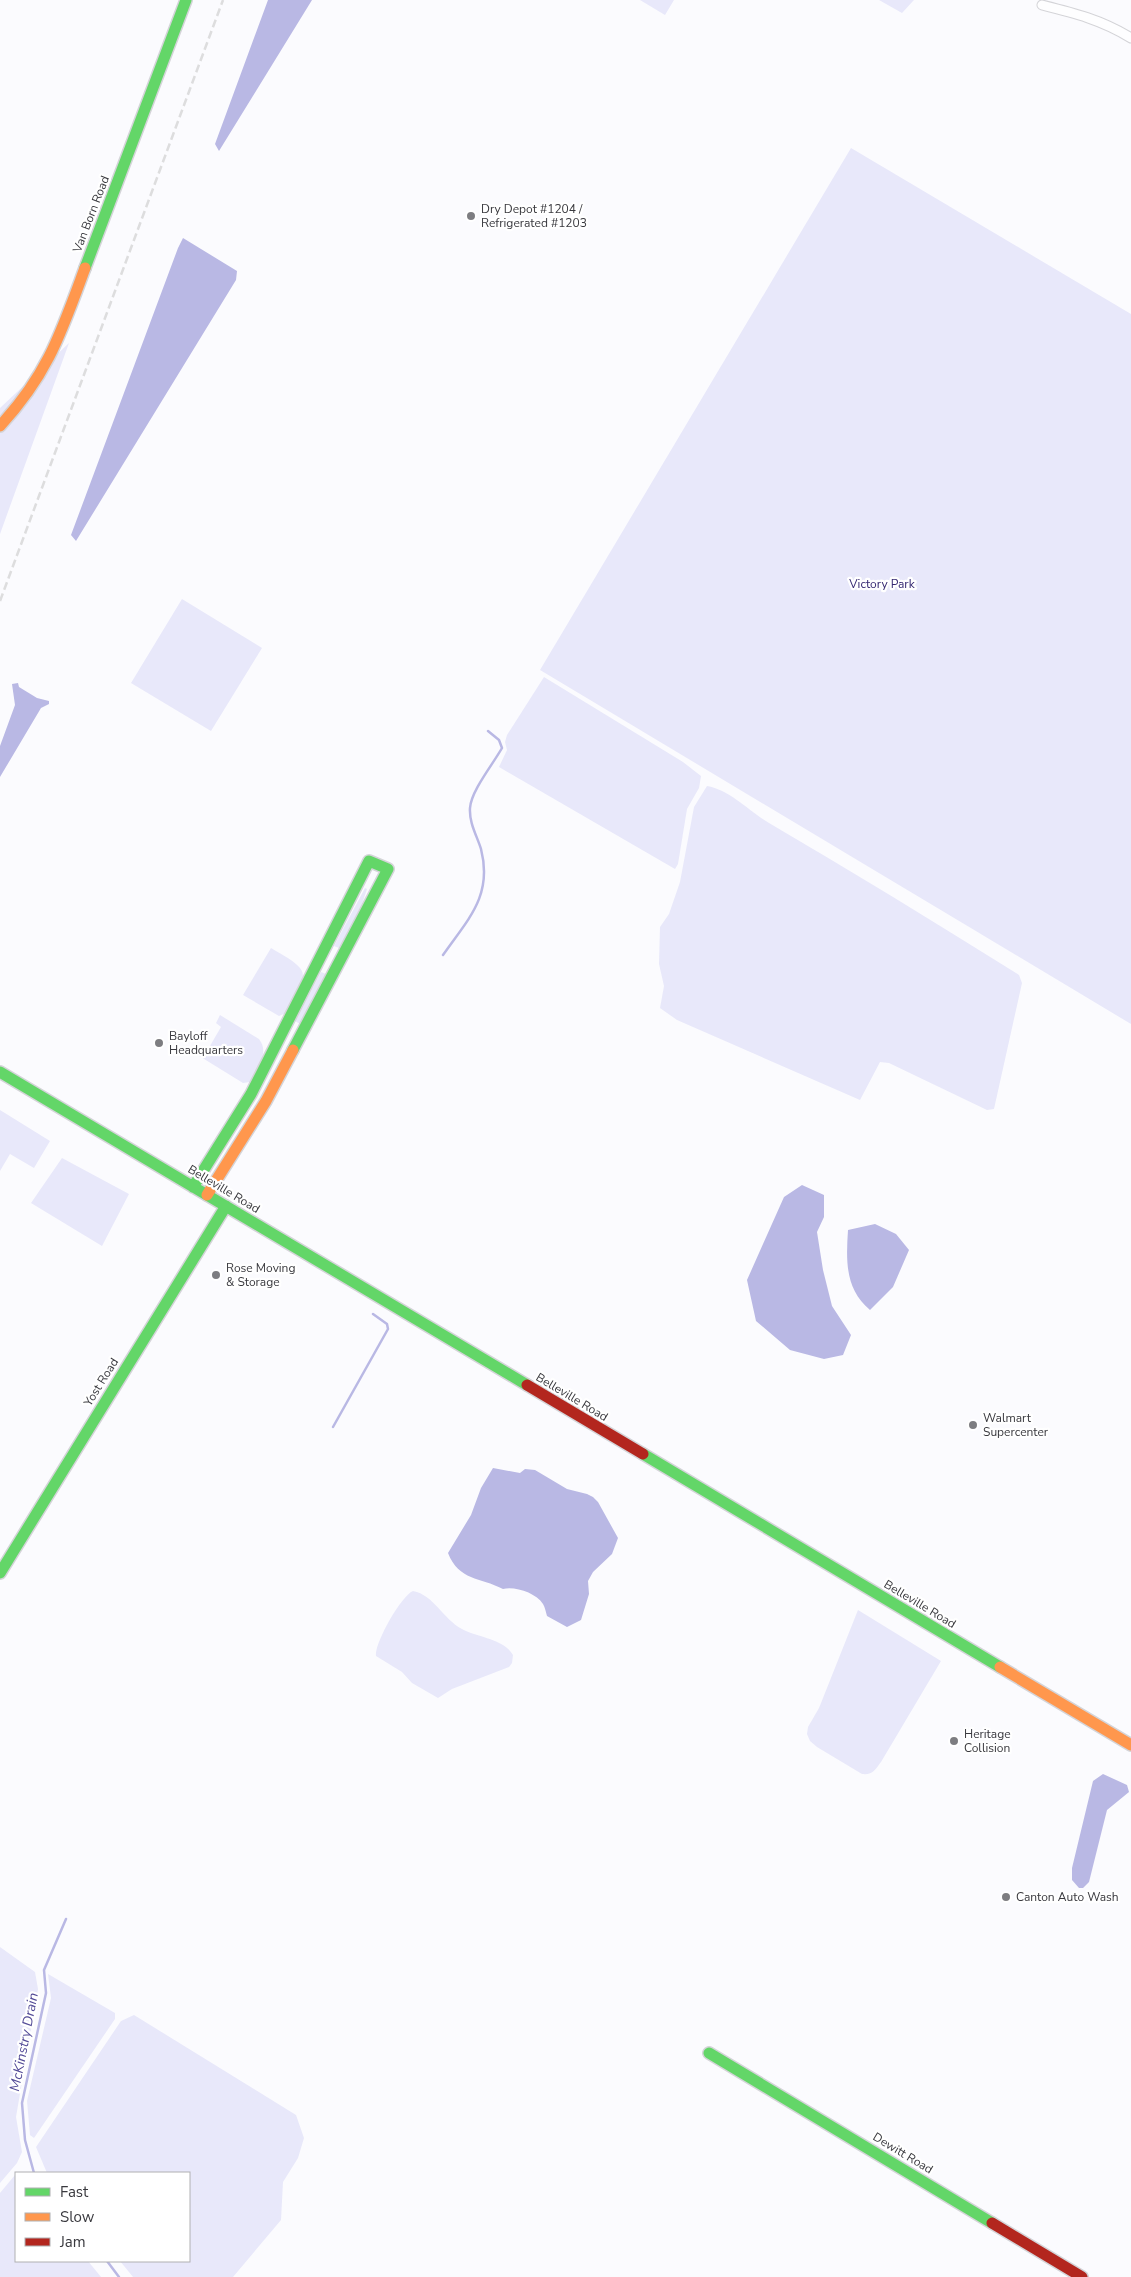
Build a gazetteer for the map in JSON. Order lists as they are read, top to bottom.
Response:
{
  "streets": {
    "street": [
      "Van Born Road",
      "Belleville Road",
      "Yost Road",
      "Dewitt Road"
    ]
  },
  "crossings": [
    ["Belleville Road", "Yost Road"]
  ],
  "water": ["McKinstry Drain"],
  "parks": ["Victory Park"],
  "places": [
    "Dry Depot #1204 / Refrigerated #1203",
    "Bayloff Headquarters",
    "Rose Moving & Storage",
    "Walmart Supercenter",
    "Heritage Collision",
    "Canton Auto Wash"
  ],
  "legend": ["Fast", "Slow", "Jam"]
}
